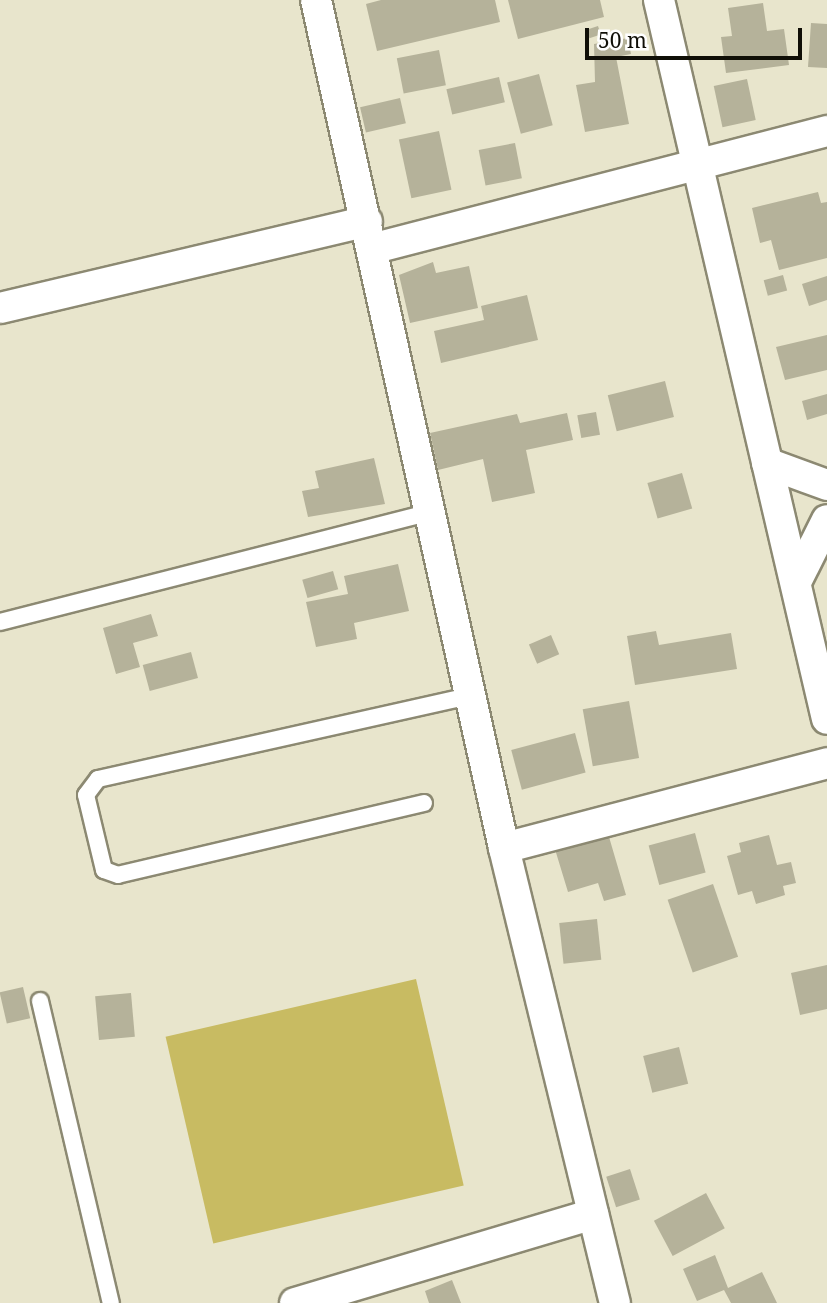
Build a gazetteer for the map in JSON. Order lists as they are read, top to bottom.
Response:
{
  "scale_bar": "50 m"
}
